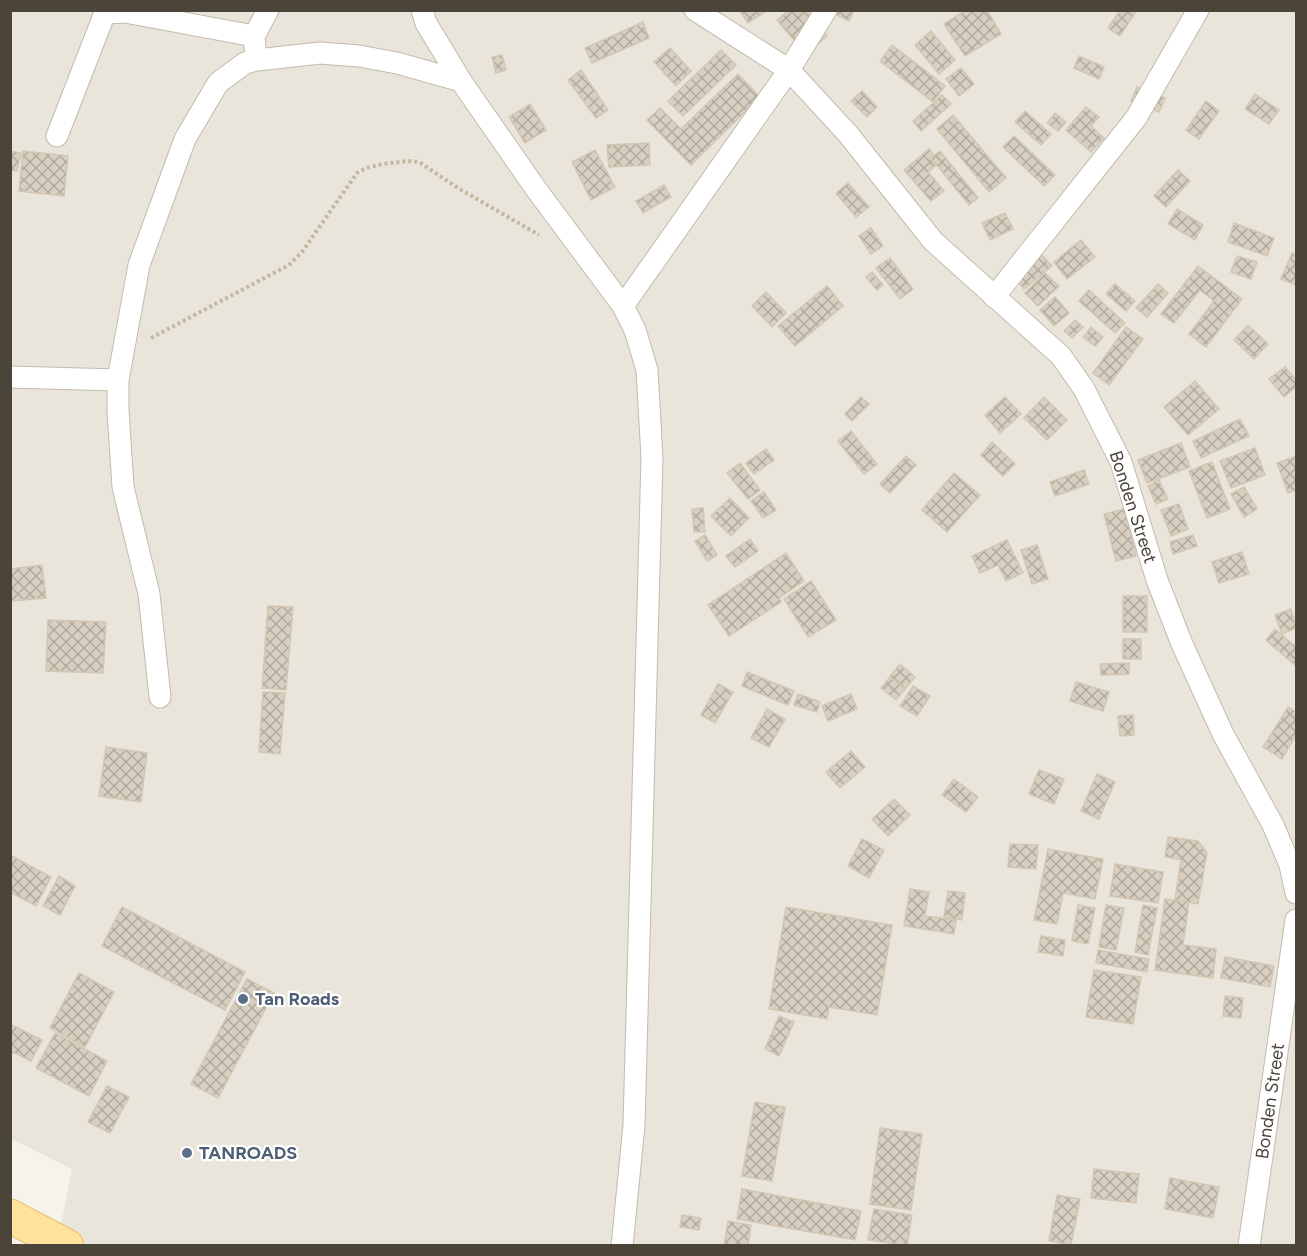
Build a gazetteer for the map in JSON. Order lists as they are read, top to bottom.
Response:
{
  "streets": {
    "street": ["Bonden Street"]
  },
  "places": ["Tan Roads", "TANROADS"]
}
